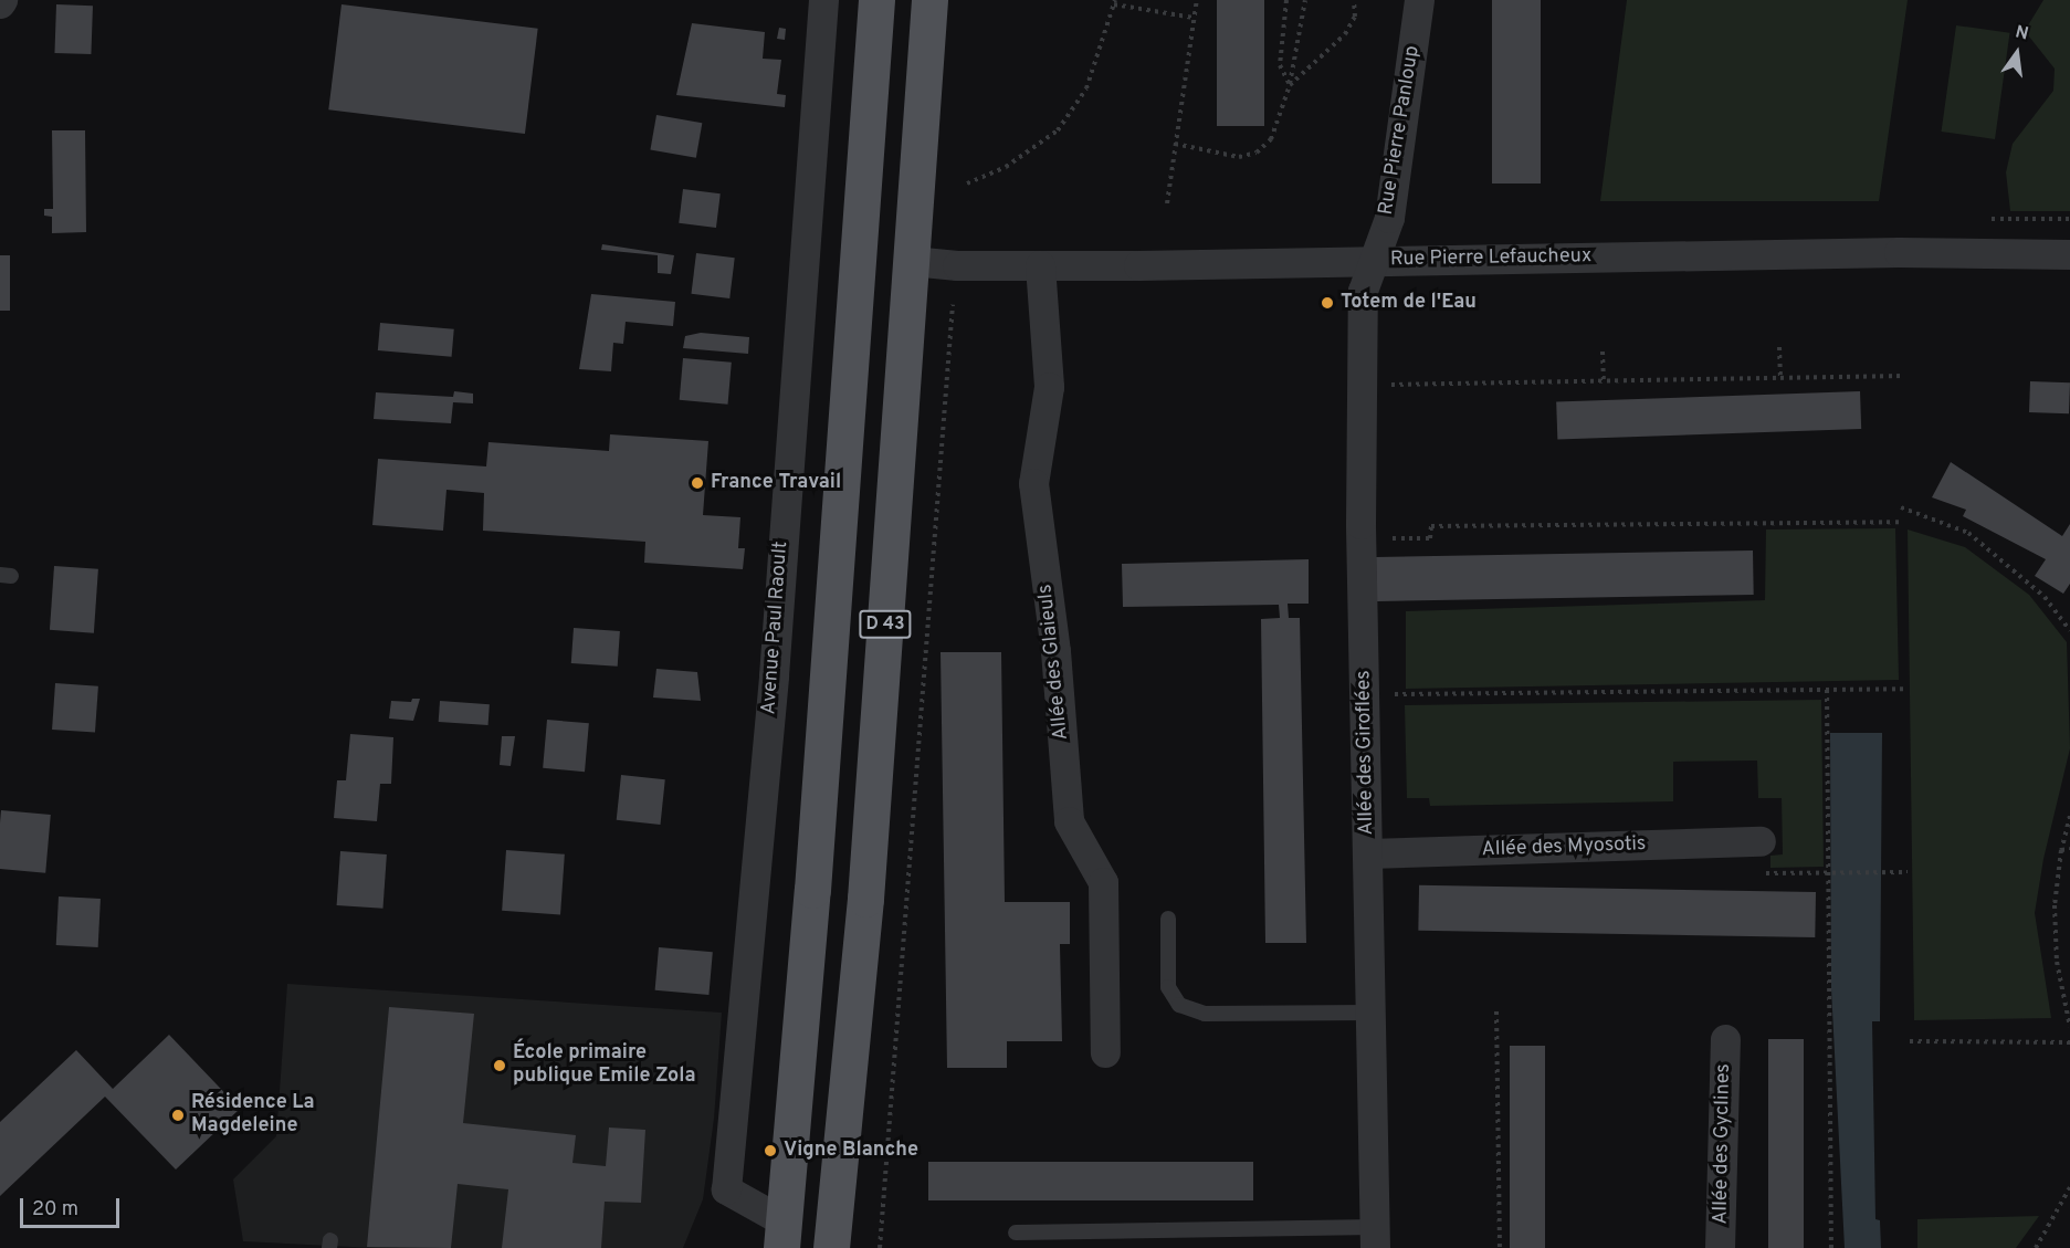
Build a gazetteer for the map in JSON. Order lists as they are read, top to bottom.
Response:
{
  "streets": {
    "main road": ["D 43"],
    "street": [
      "Rue Pierre Panloup",
      "Rue Pierre Lefaucheux",
      "Avenue Paul Raoult",
      "Allée des Glaieuls",
      "Allée des Giroflées",
      "Allée des Myosotis",
      "Allée des Gyclines"
    ]
  },
  "crossings": [
    ["Rue Pierre Panloup", "Rue Pierre Lefaucheux"],
    ["Rue Pierre Panloup", "Allée des Giroflées"],
    ["Rue Pierre Lefaucheux", "D 43"],
    ["Rue Pierre Lefaucheux", "Allée des Glaieuls"],
    ["Rue Pierre Lefaucheux", "Allée des Giroflées"],
    ["D 43", "Avenue Paul Raoult"],
    ["Allée des Giroflées", "Allée des Myosotis"]
  ],
  "places": [
    "Totem de l'Eau",
    "France Travail",
    "École primaire publique Emile Zola",
    "Résidence La Magdeleine",
    "Vigne Blanche"
  ],
  "scale_bar": "20 m",
  "north": "top"
}
